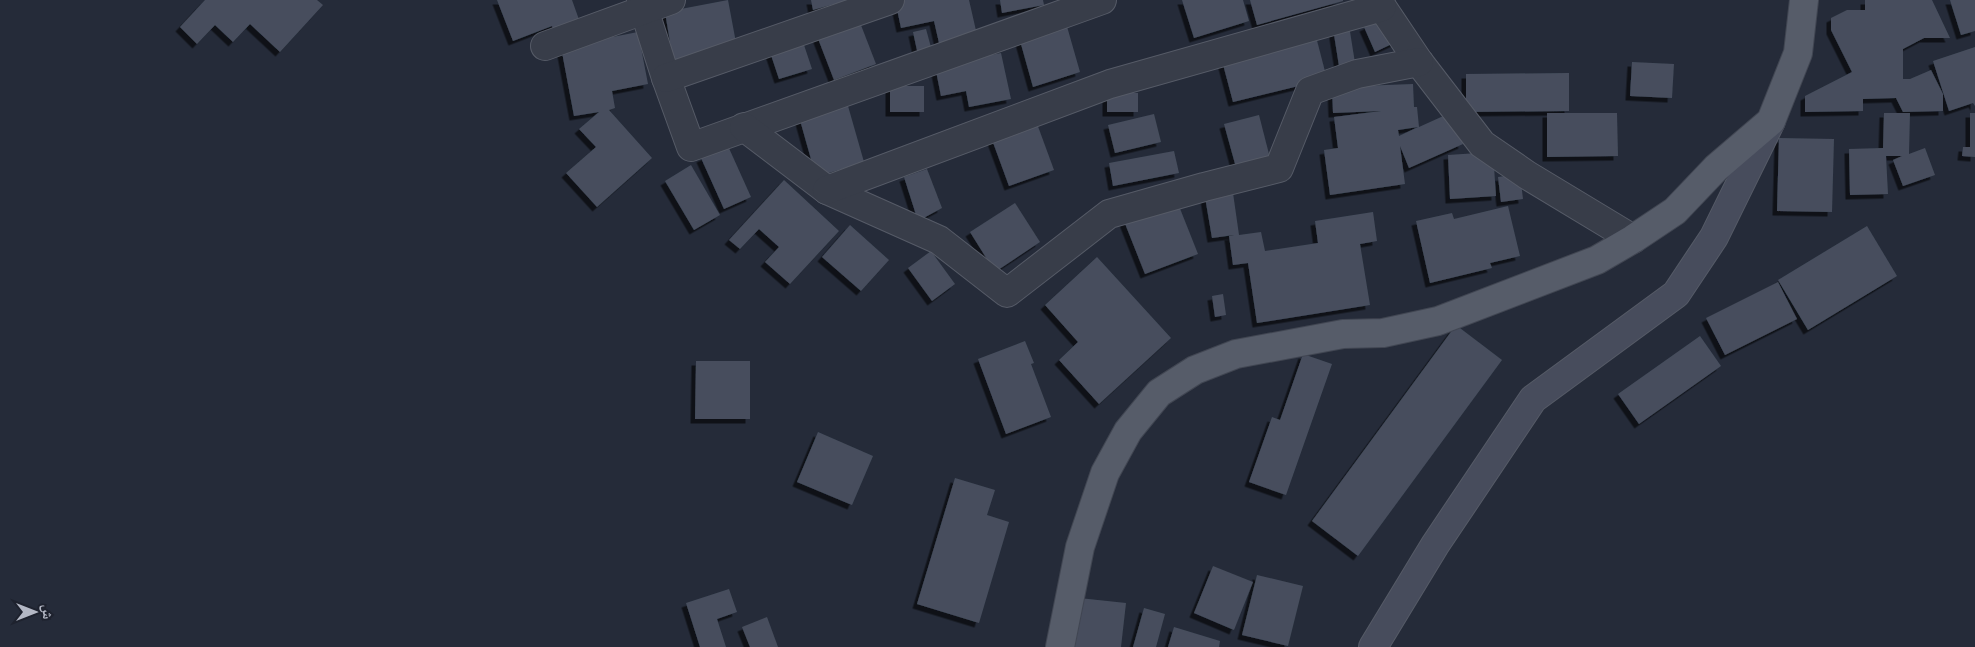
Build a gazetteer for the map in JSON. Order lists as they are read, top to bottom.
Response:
{
  "north": "right"
}
